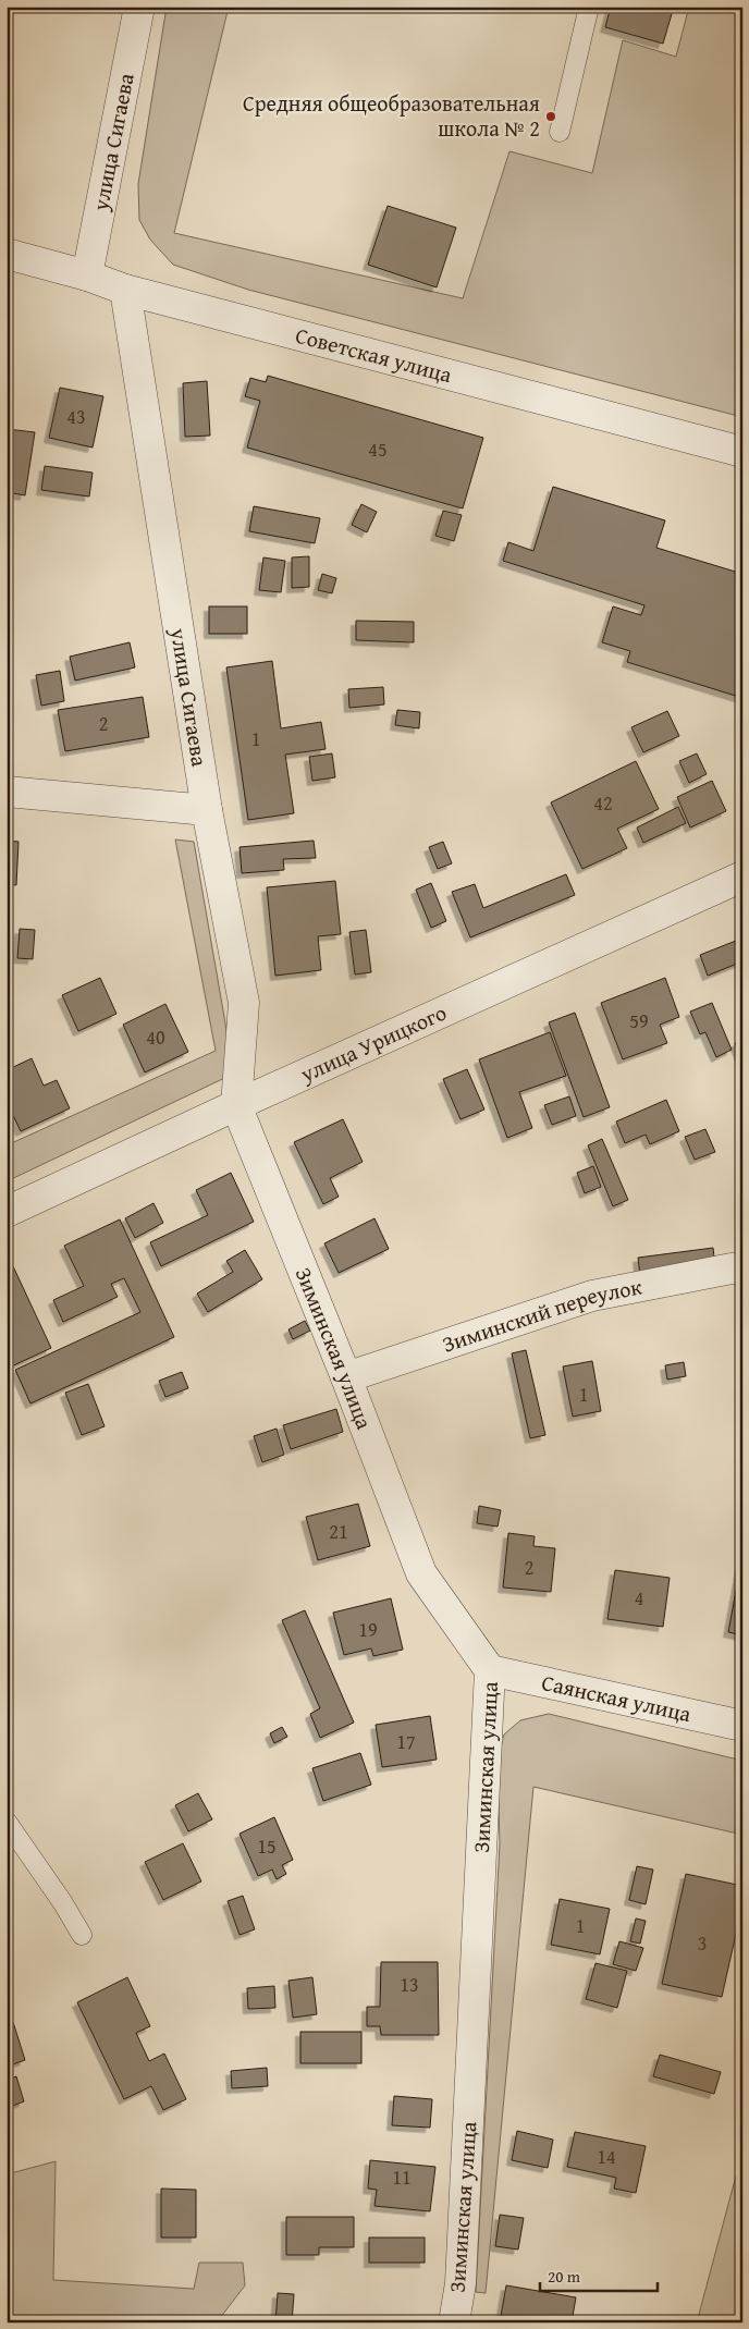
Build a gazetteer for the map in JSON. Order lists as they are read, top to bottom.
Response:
{
  "streets": {
    "street": [
      "улица Сигаева",
      "Советская улица",
      "улица Урицкого",
      "Зиминский переулок",
      "Зиминская улица",
      "Саянская улица"
    ]
  },
  "crossings": [
    ["улица Сигаева", "Советская улица"],
    ["улица Сигаева", "улица Урицкого"],
    ["улица Сигаева", "Зиминская улица"],
    ["улица Урицкого", "Зиминская улица"],
    ["Зиминский переулок", "Зиминская улица"],
    ["Зиминская улица", "Саянская улица"]
  ],
  "places": ["Средняя общеобразовательная школа № 2"],
  "house_numbers": [
    "43",
    "45",
    "2",
    "1",
    "42",
    "59",
    "40",
    "1",
    "21",
    "2",
    "4",
    "19",
    "17",
    "15",
    "1",
    "3",
    "13",
    "14",
    "11"
  ],
  "scale_bar": "20 m"
}
